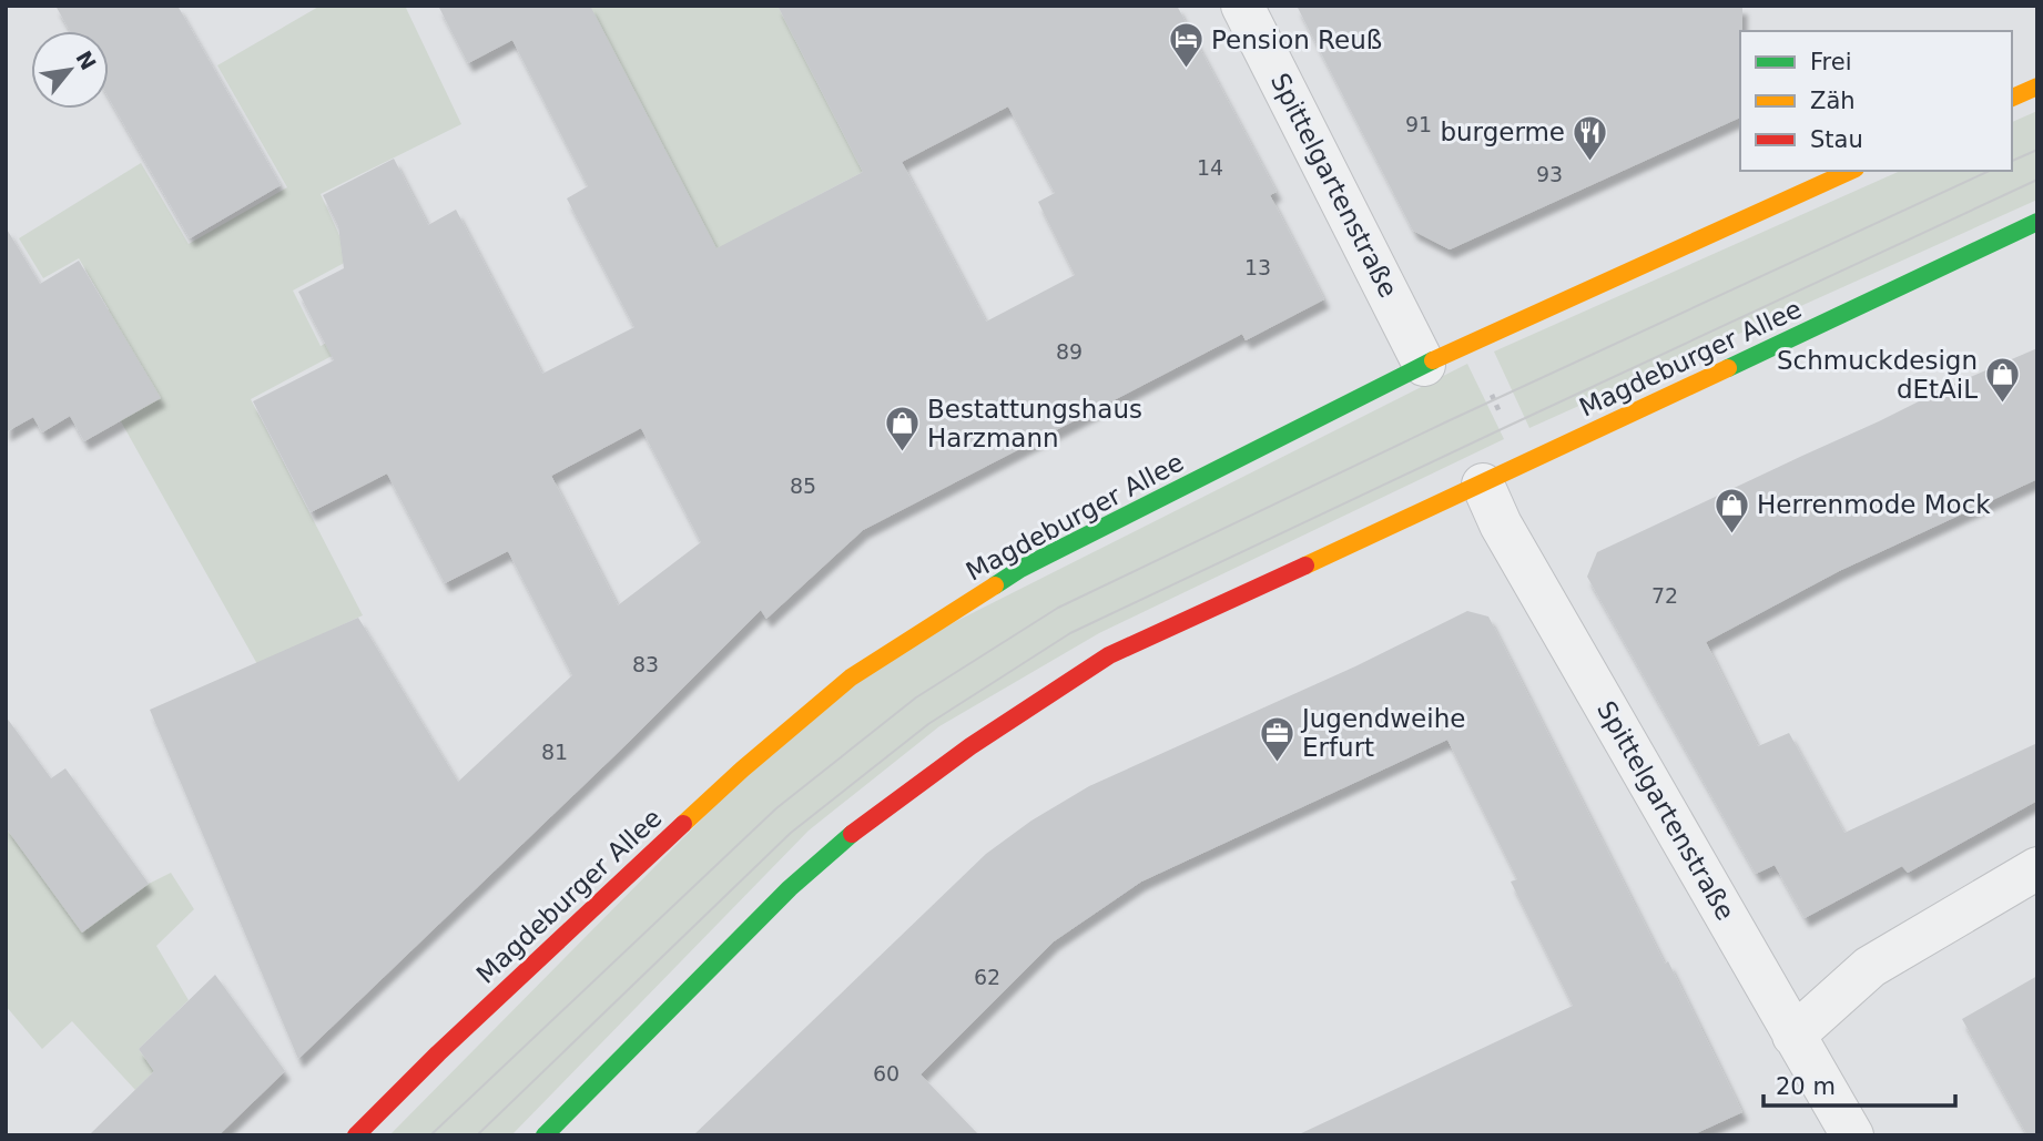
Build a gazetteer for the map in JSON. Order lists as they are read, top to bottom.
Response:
{
  "streets": {
    "main road": ["Magdeburger Allee"],
    "street": ["Spittelgartenstraße"]
  },
  "crossings": [
    ["Spittelgartenstraße", "Magdeburger Allee"]
  ],
  "places": {
    "hotel": ["Pension Reuß"],
    "restaurant": ["burgerme"],
    "shop": ["Schmuckdesign dEtAiL", "Bestattungshaus Harzmann", "Herrenmode Mock"],
    "office": ["Jugendweihe Erfurt"]
  },
  "house_numbers": [
    "91",
    "14",
    "93",
    "13",
    "89",
    "85",
    "72",
    "83",
    "81",
    "62",
    "60"
  ],
  "legend": ["Frei", "Zäh", "Stau"],
  "scale_bar": "20 m",
  "north": "top right"
}
